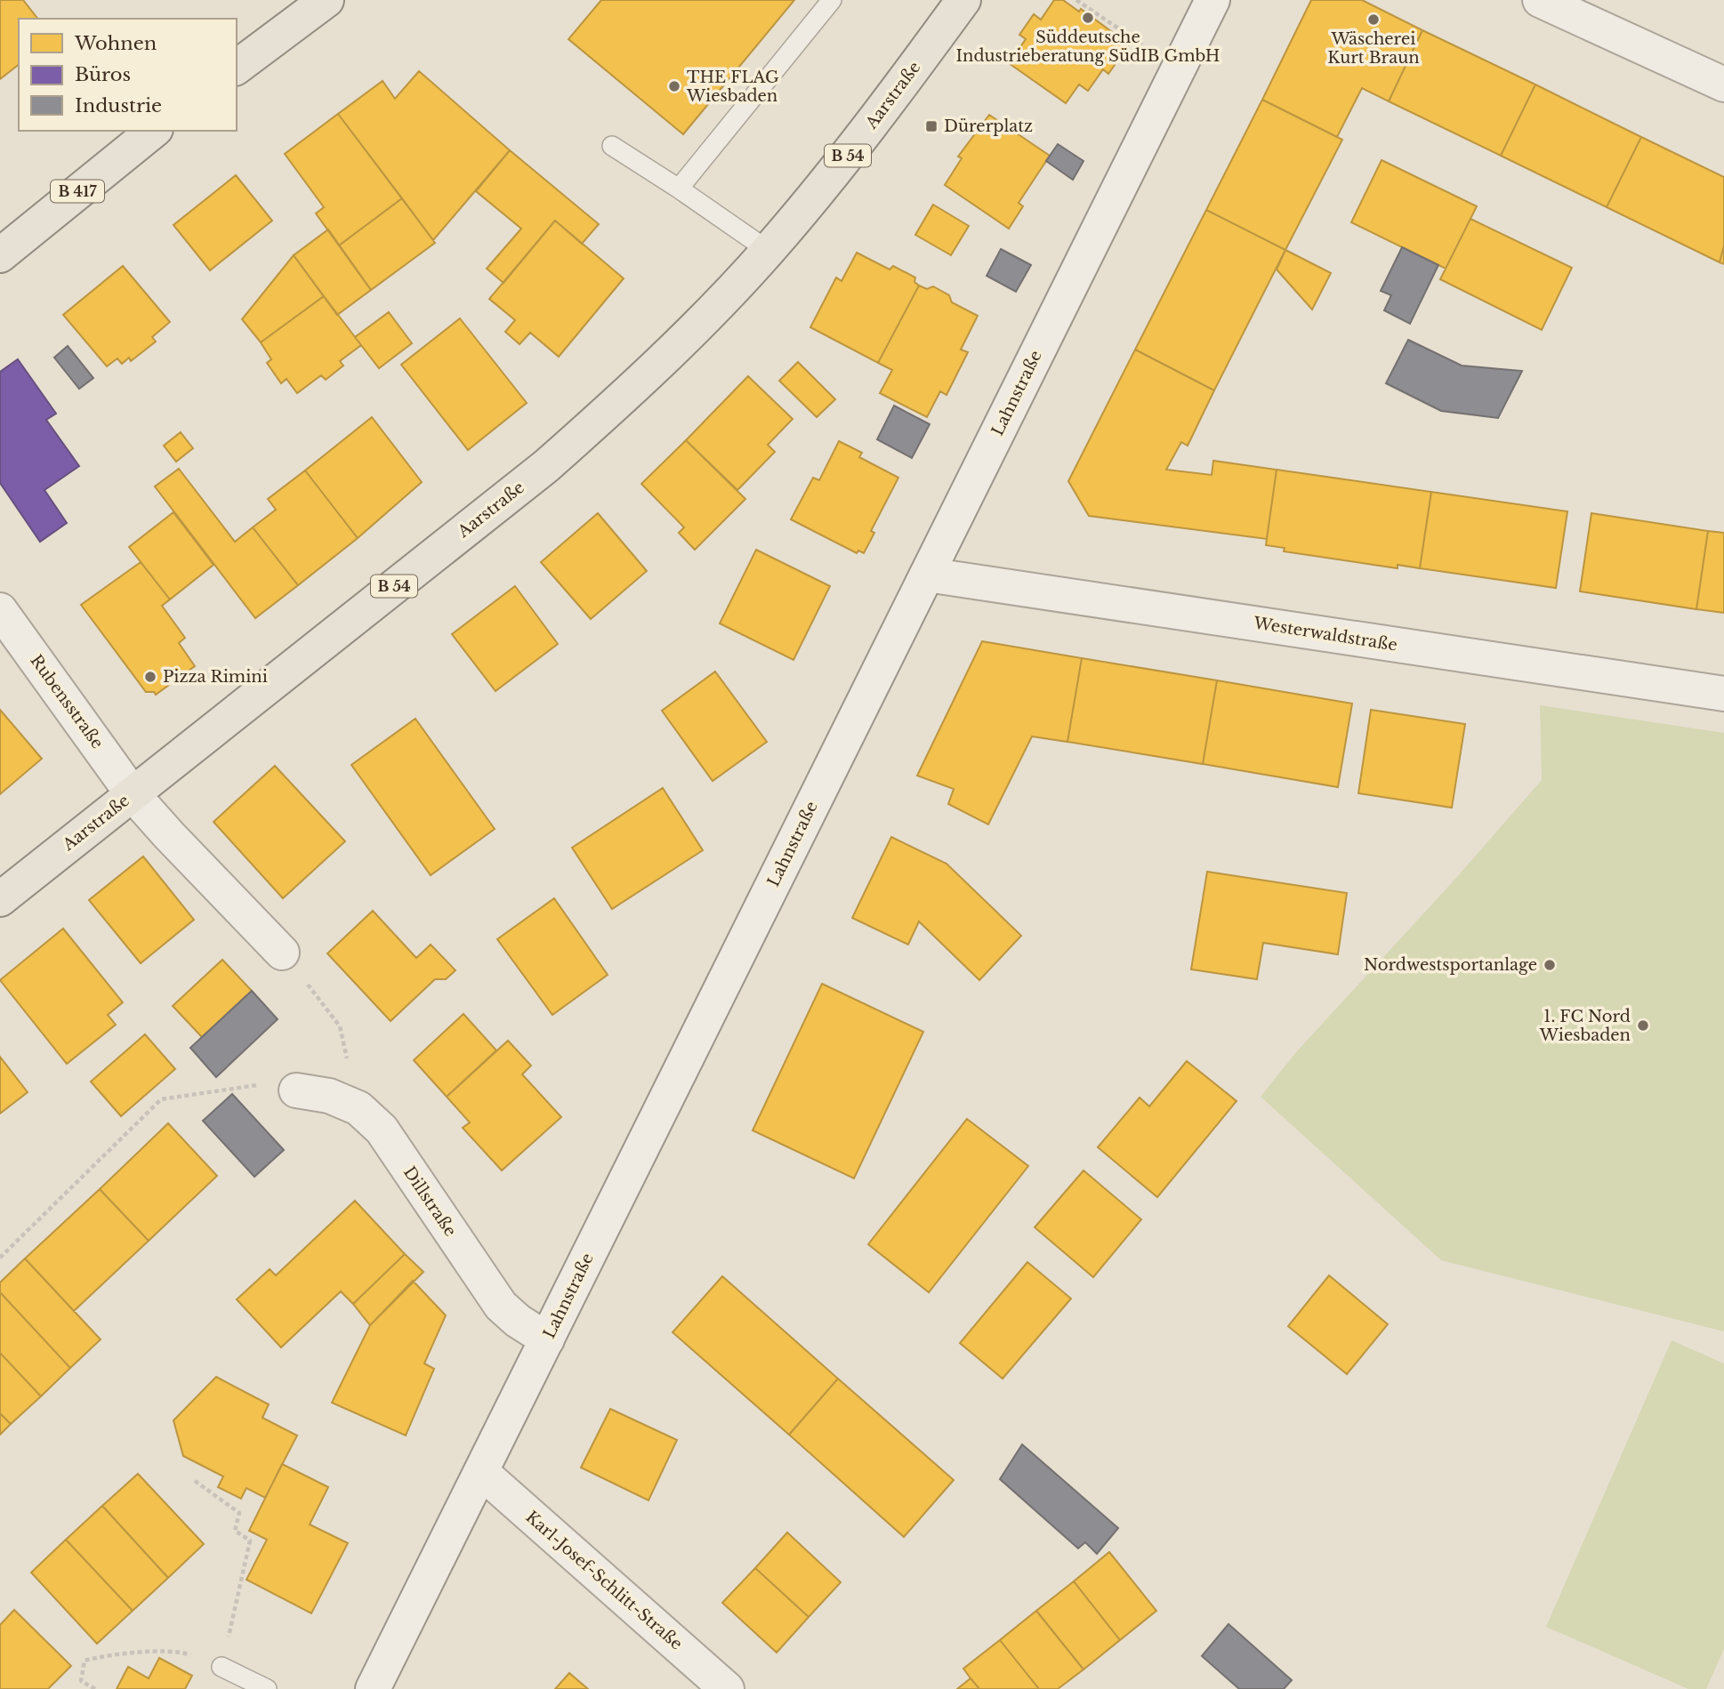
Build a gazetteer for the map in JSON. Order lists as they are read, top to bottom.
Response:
{
  "streets": {
    "main road": ["Aarstraße", "B 54", "B 417"],
    "street": [
      "Lahnstraße",
      "Westerwaldstraße",
      "Rubensstraße",
      "Dillstraße",
      "Karl-Josef-Schlitt-Straße"
    ]
  },
  "crossings": [
    ["Aarstraße", "Rubensstraße"],
    ["Lahnstraße", "Westerwaldstraße"],
    ["Lahnstraße", "Dillstraße"],
    ["Lahnstraße", "Karl-Josef-Schlitt-Straße"]
  ],
  "places": {
    "other": [
      "Süddeutsche Industrieberatung SüdIB GmbH",
      "Wäscherei Kurt Braun",
      "THE FLAG Wiesbaden",
      "Pizza Rimini",
      "Nordwestsportanlage",
      "1. FC Nord Wiesbaden"
    ],
    "transit": ["Dürerplatz"]
  },
  "legend": ["Wohnen", "Büros", "Industrie"]
}
